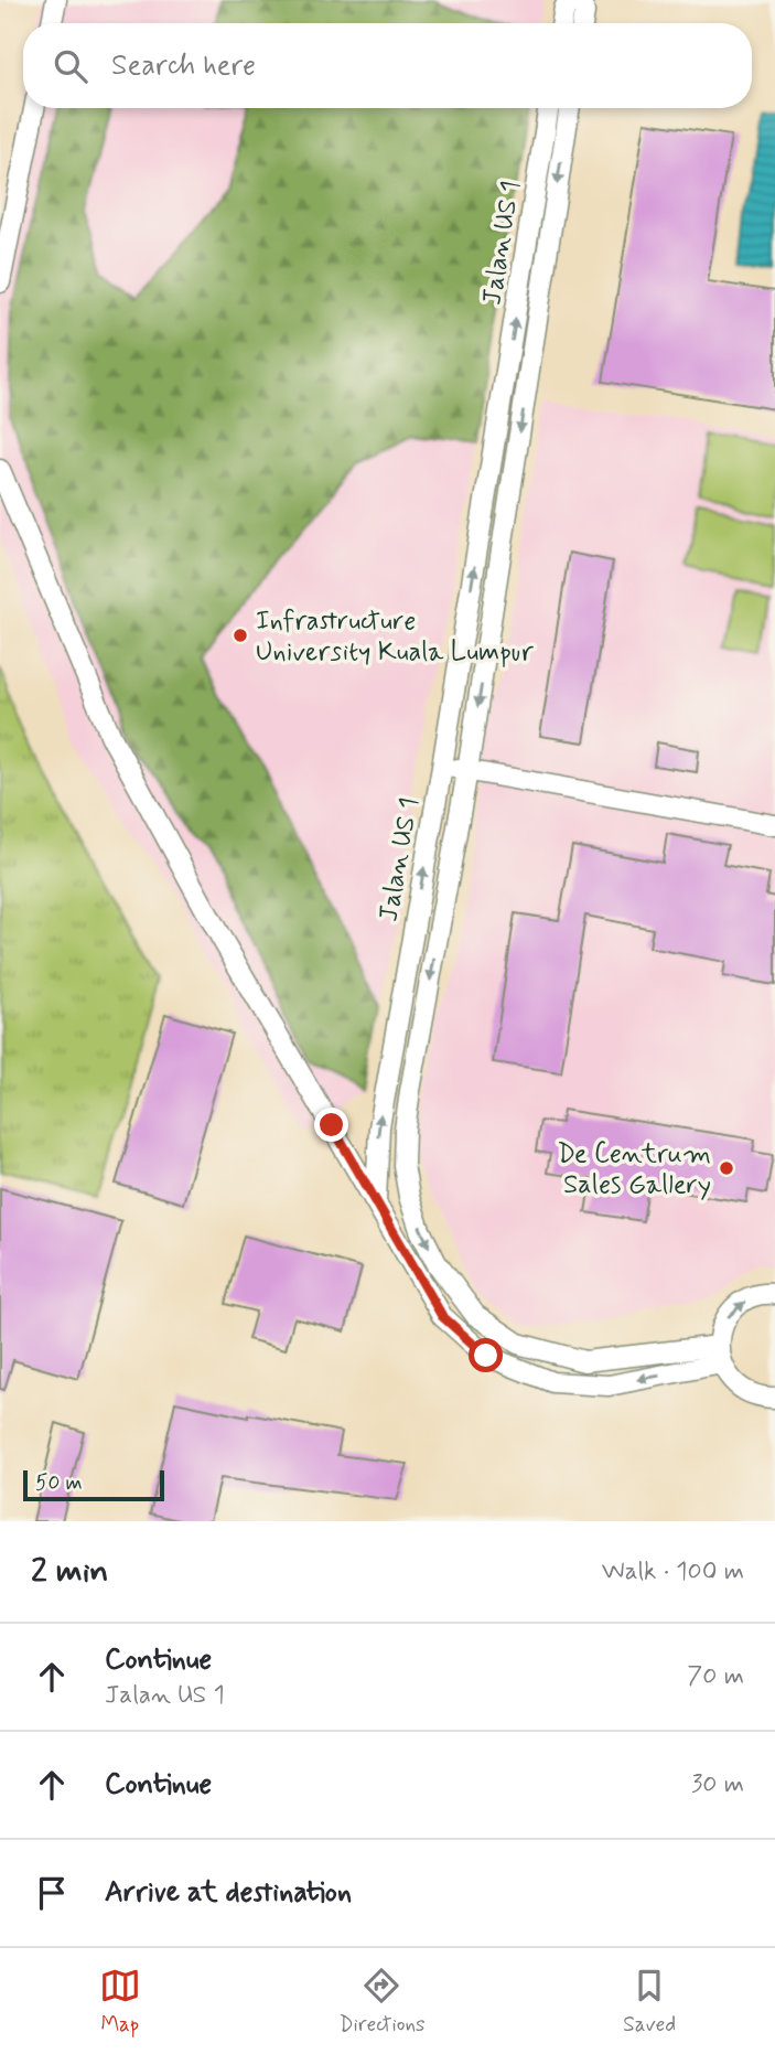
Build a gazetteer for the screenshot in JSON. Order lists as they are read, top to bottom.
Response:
{
  "streets": {
    "street": ["Jalan US 1"]
  },
  "places": ["Infrastructure University Kuala Lumpur", "De Centrum Sales Gallery"],
  "scale_bar": "50 m",
  "page": {
    "search": "Search here",
    "scale": "50 m",
    "heading": ["2 min", "Walk · 100 m"],
    "list": [
      ["Continue", "Jalan US 1", "70 m"],
      ["Continue", "30 m"],
      "Arrive at destination"
    ],
    "nav": ["Map", "Directions", "Saved"]
  }
}
